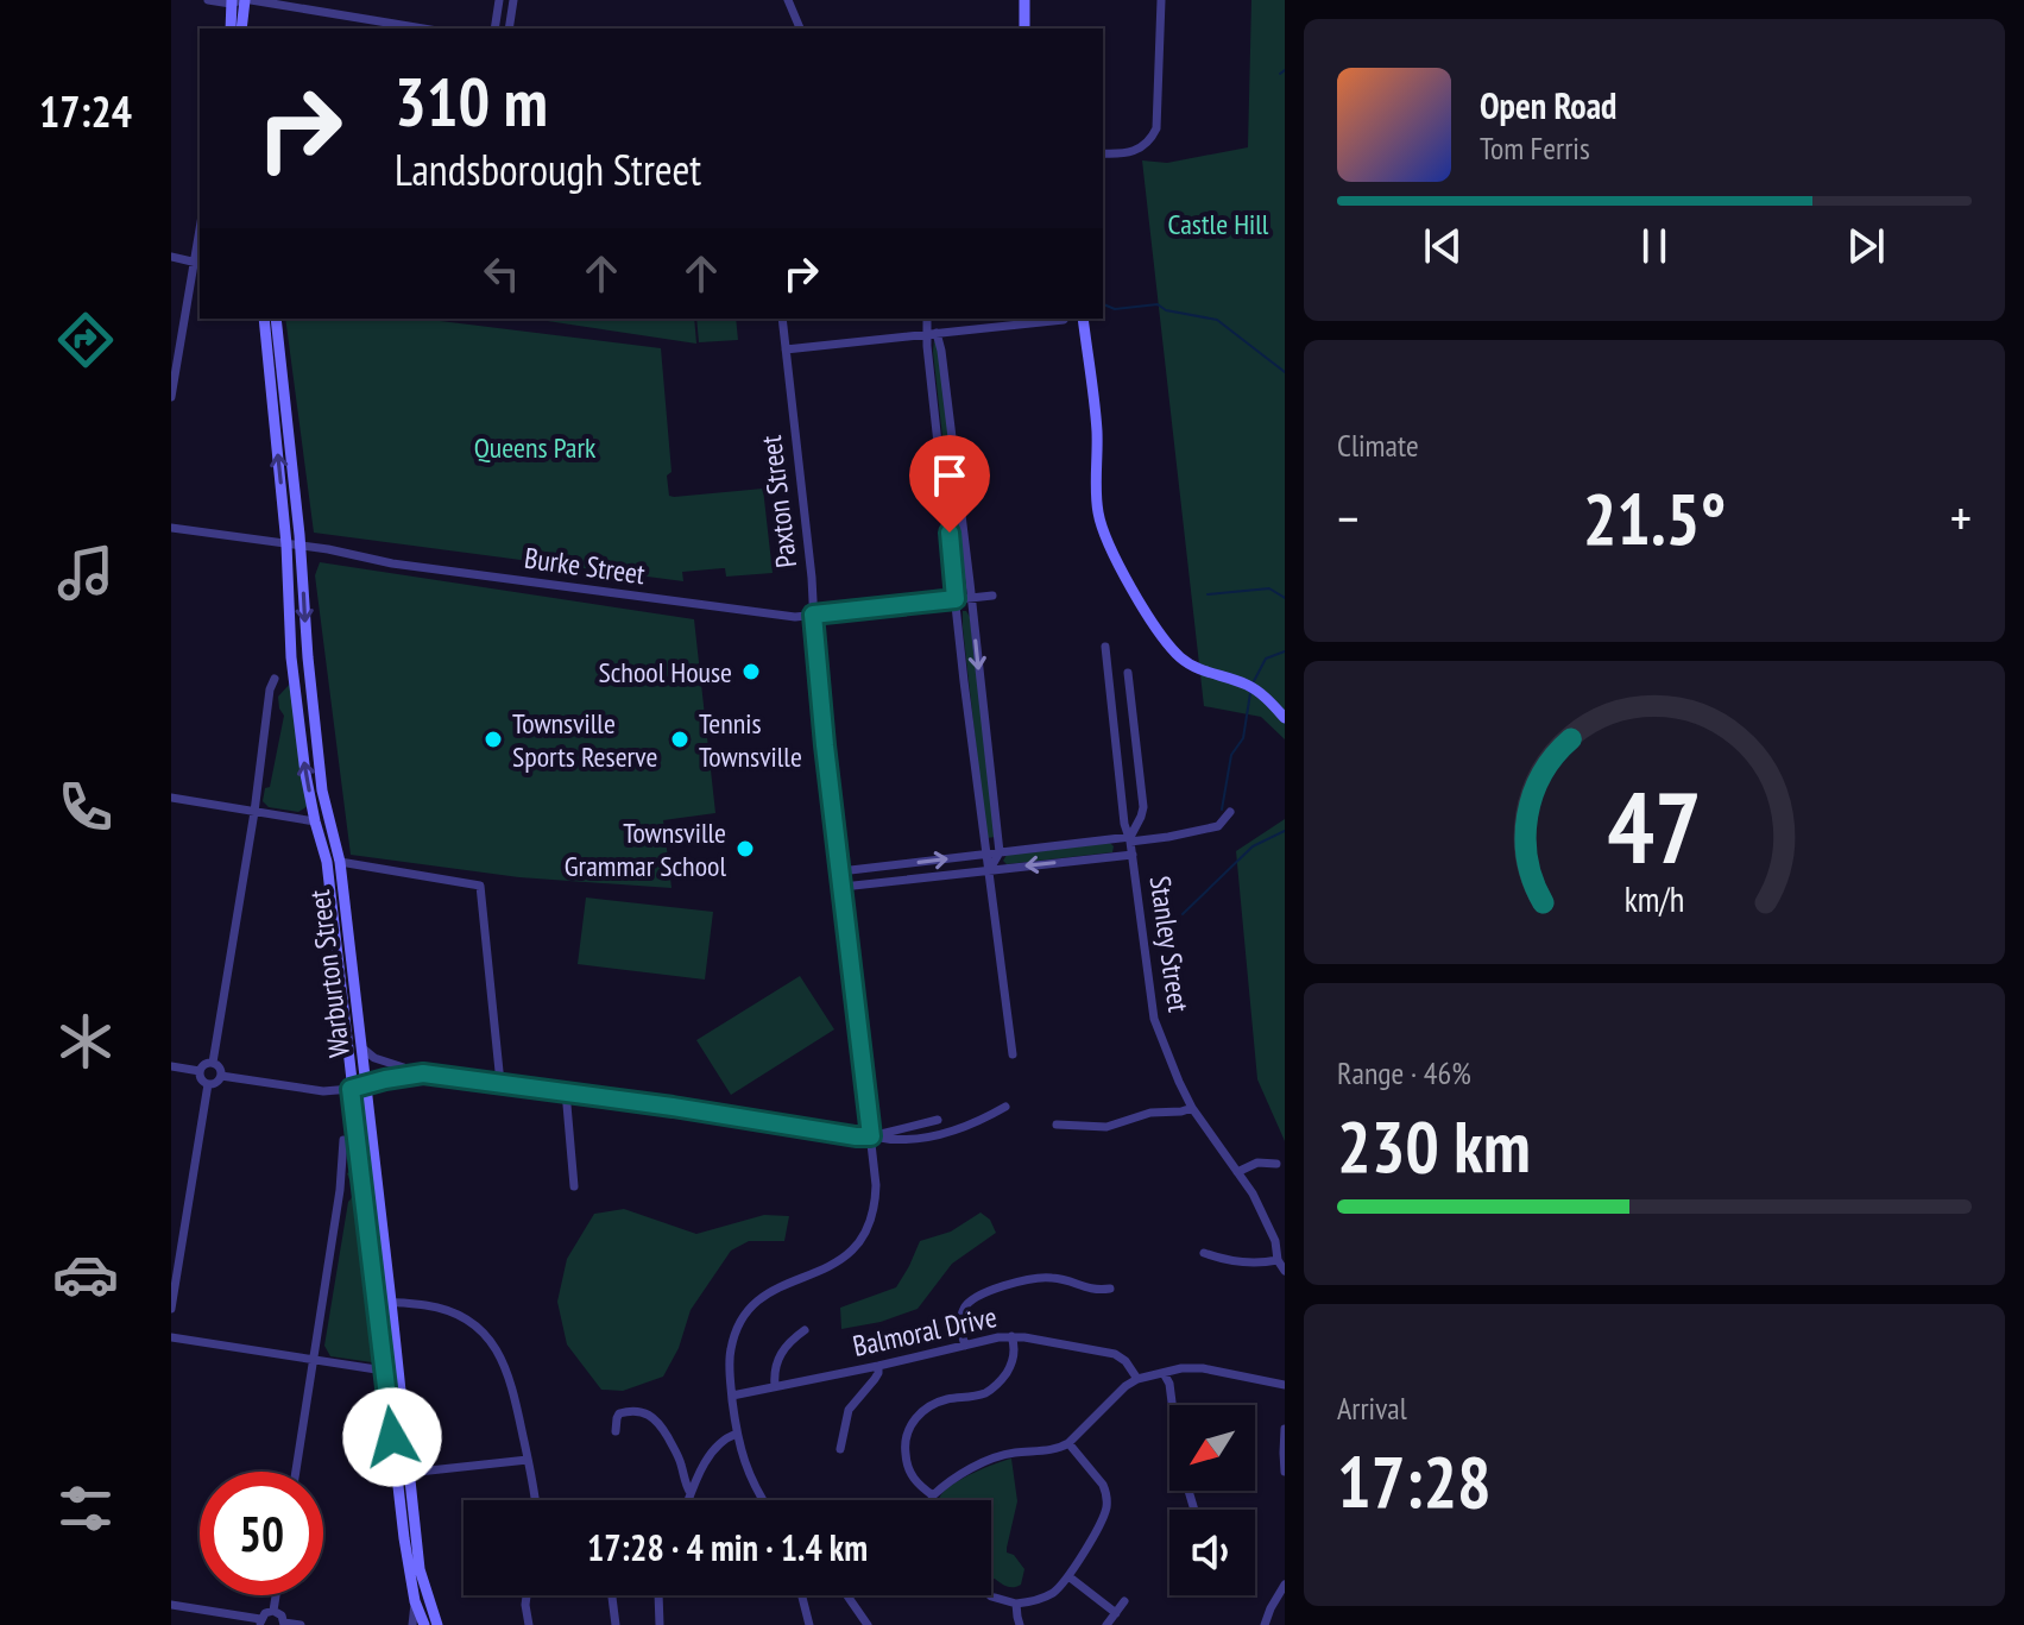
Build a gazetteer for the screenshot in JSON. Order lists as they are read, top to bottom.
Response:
{
  "streets": {
    "main road": ["Warburton Street"],
    "street": [
      "Paxton Street",
      "Burke Street",
      "Stanley Street",
      "Balmoral Drive"
    ]
  },
  "crossings": [
    ["Paxton Street", "Burke Street"],
    ["Paxton Street", "Balmoral Drive"],
    ["Burke Street", "Warburton Street"]
  ],
  "parks": ["Castle Hill", "Queens Park"],
  "places": [
    "School House",
    "Townsville Sports Reserve",
    "Tennis Townsville",
    "Townsville Grammar School"
  ],
  "north": "bottom left",
  "page": {
    "tabs": "17:24",
    "turn": ["310 m", "Landsborough Street"],
    "song": ["Open Road", "Tom Ferris"],
    "tile": [
      "Climate",
      ["Range · 46%", "230 km"],
      ["Arrival", "17:28"]
    ],
    "heat": ["−", "21.5°", "+"],
    "limit": "50",
    "trip": "17:28 · 4 min · 1.4 km",
    "gauge": ["47", "km/h"]
  }
}
